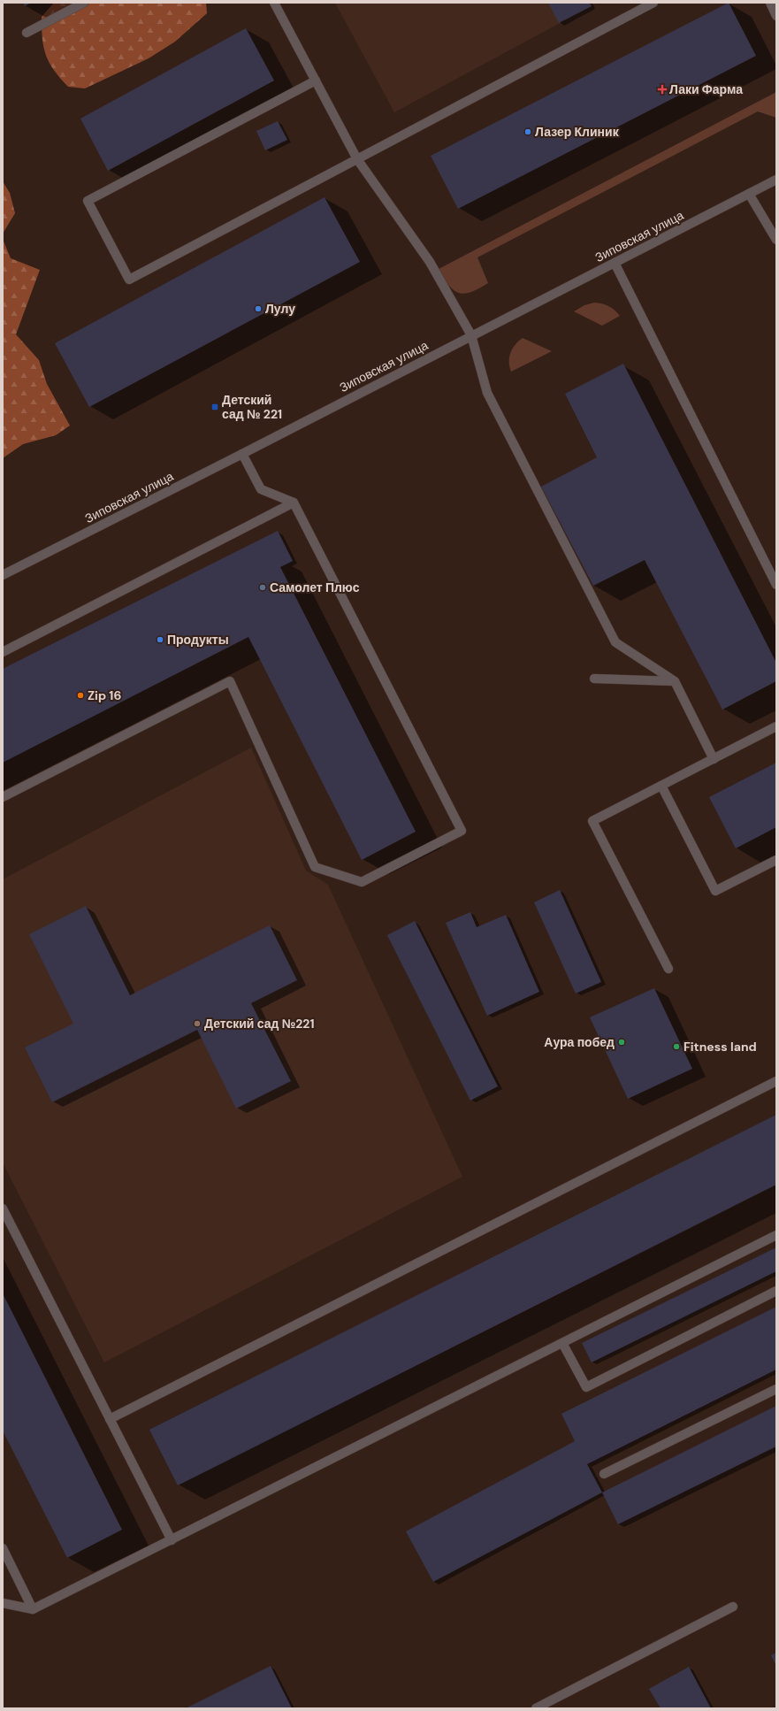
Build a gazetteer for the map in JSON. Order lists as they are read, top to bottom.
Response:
{
  "streets": {
    "street": ["Зиповская улица"]
  },
  "places": {
    "health": ["Лаки Фарма"],
    "other": [
      "Лазер Клиник",
      "Лулу",
      "Самолет Плюс",
      "Продукты",
      "Zip 16",
      "Детский сад №221",
      "Аура побед",
      "Fitness land"
    ],
    "transit": ["Детский сад № 221"]
  }
}
